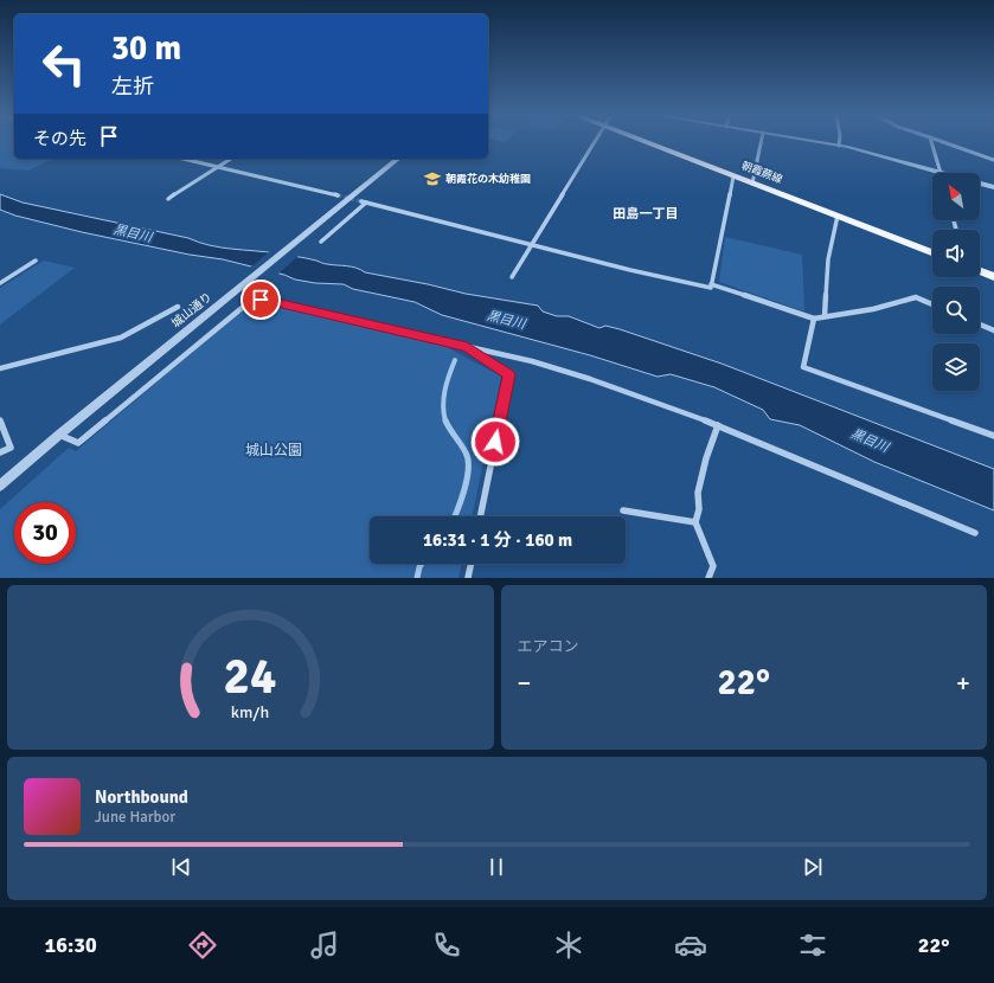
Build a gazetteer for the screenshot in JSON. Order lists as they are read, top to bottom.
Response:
{
  "streets": {
    "main road": ["朝霞蕨線"],
    "street": ["城山通り"]
  },
  "districts": ["田島一丁目"],
  "water": ["黒目川"],
  "parks": ["城山公園"],
  "places": {
    "school or university": ["朝霞花の木幼稚園"]
  },
  "north": "top left",
  "page": {
    "turn": ["30 m", "左折"],
    "then": "その先",
    "limit": "30",
    "trip": "16:31 · 1 分 · 160 m",
    "tile": "エアコン",
    "heat": ["−", "22°", "+"],
    "song": ["Northbound", "June Harbor"],
    "tabs": ["16:30", "22°"],
    "gauge": ["24", "km/h"]
  }
}
